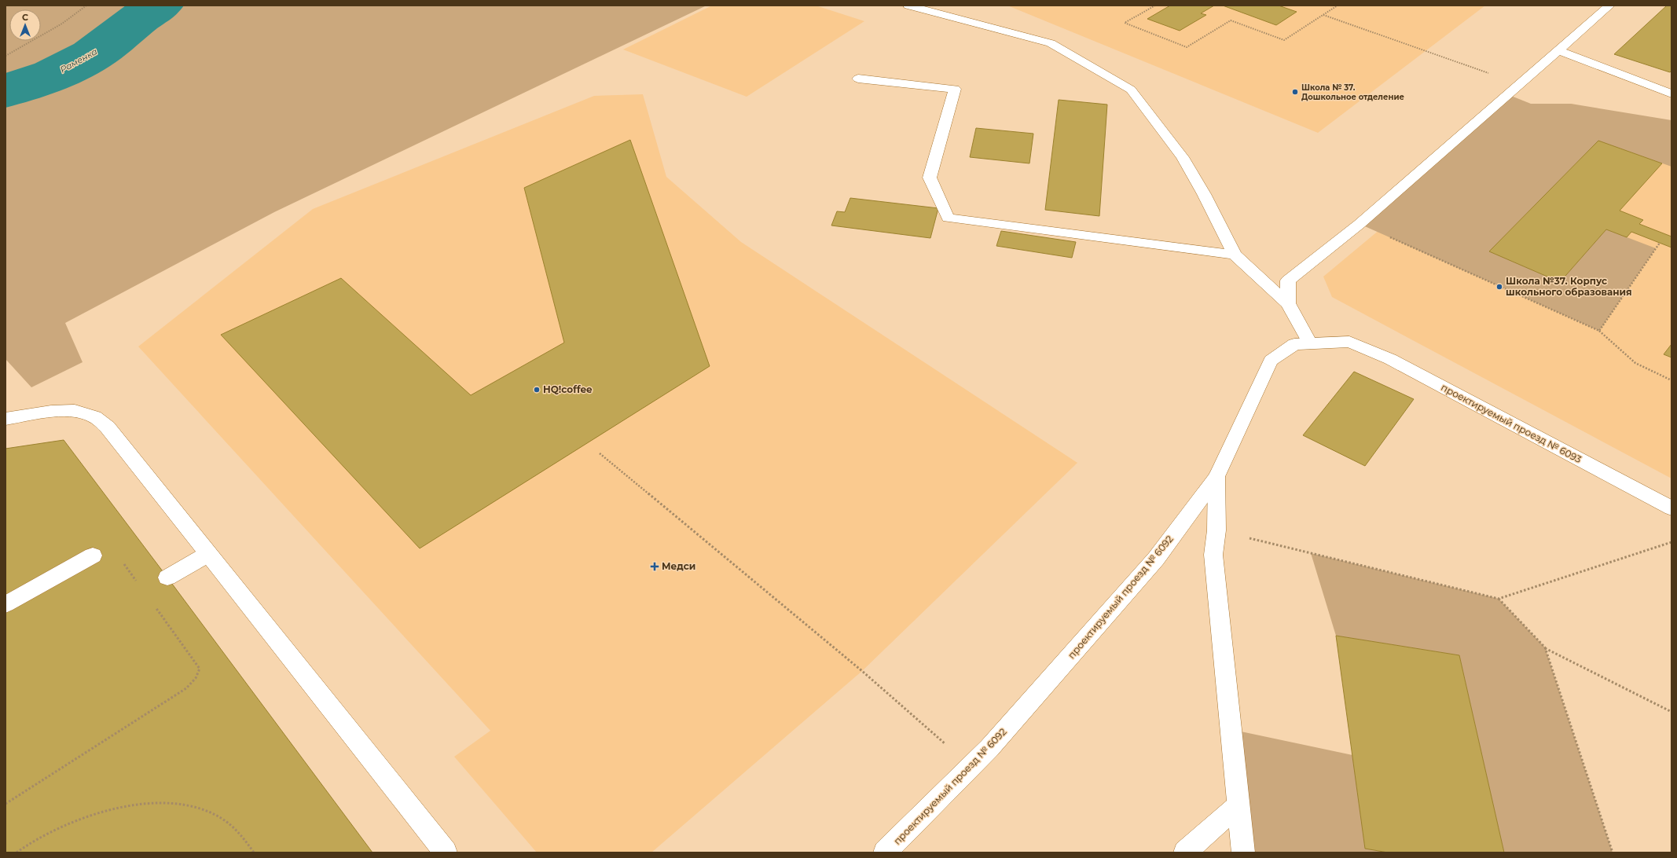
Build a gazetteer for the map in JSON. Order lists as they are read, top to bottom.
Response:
{
  "streets": {
    "street": ["проектируемый проезд № 6093", "проектируемый проезд № 6092"]
  },
  "crossings": [
    ["проектируемый проезд № 6093", "проектируемый проезд № 6092"]
  ],
  "water": ["Раменка"],
  "places": {
    "other": ["Школа № 37. Дошкольное отделение", "Школа №37. Корпус школьного образования", "HQ!coffee"],
    "health": ["Медси"]
  },
  "north": "top"
}
